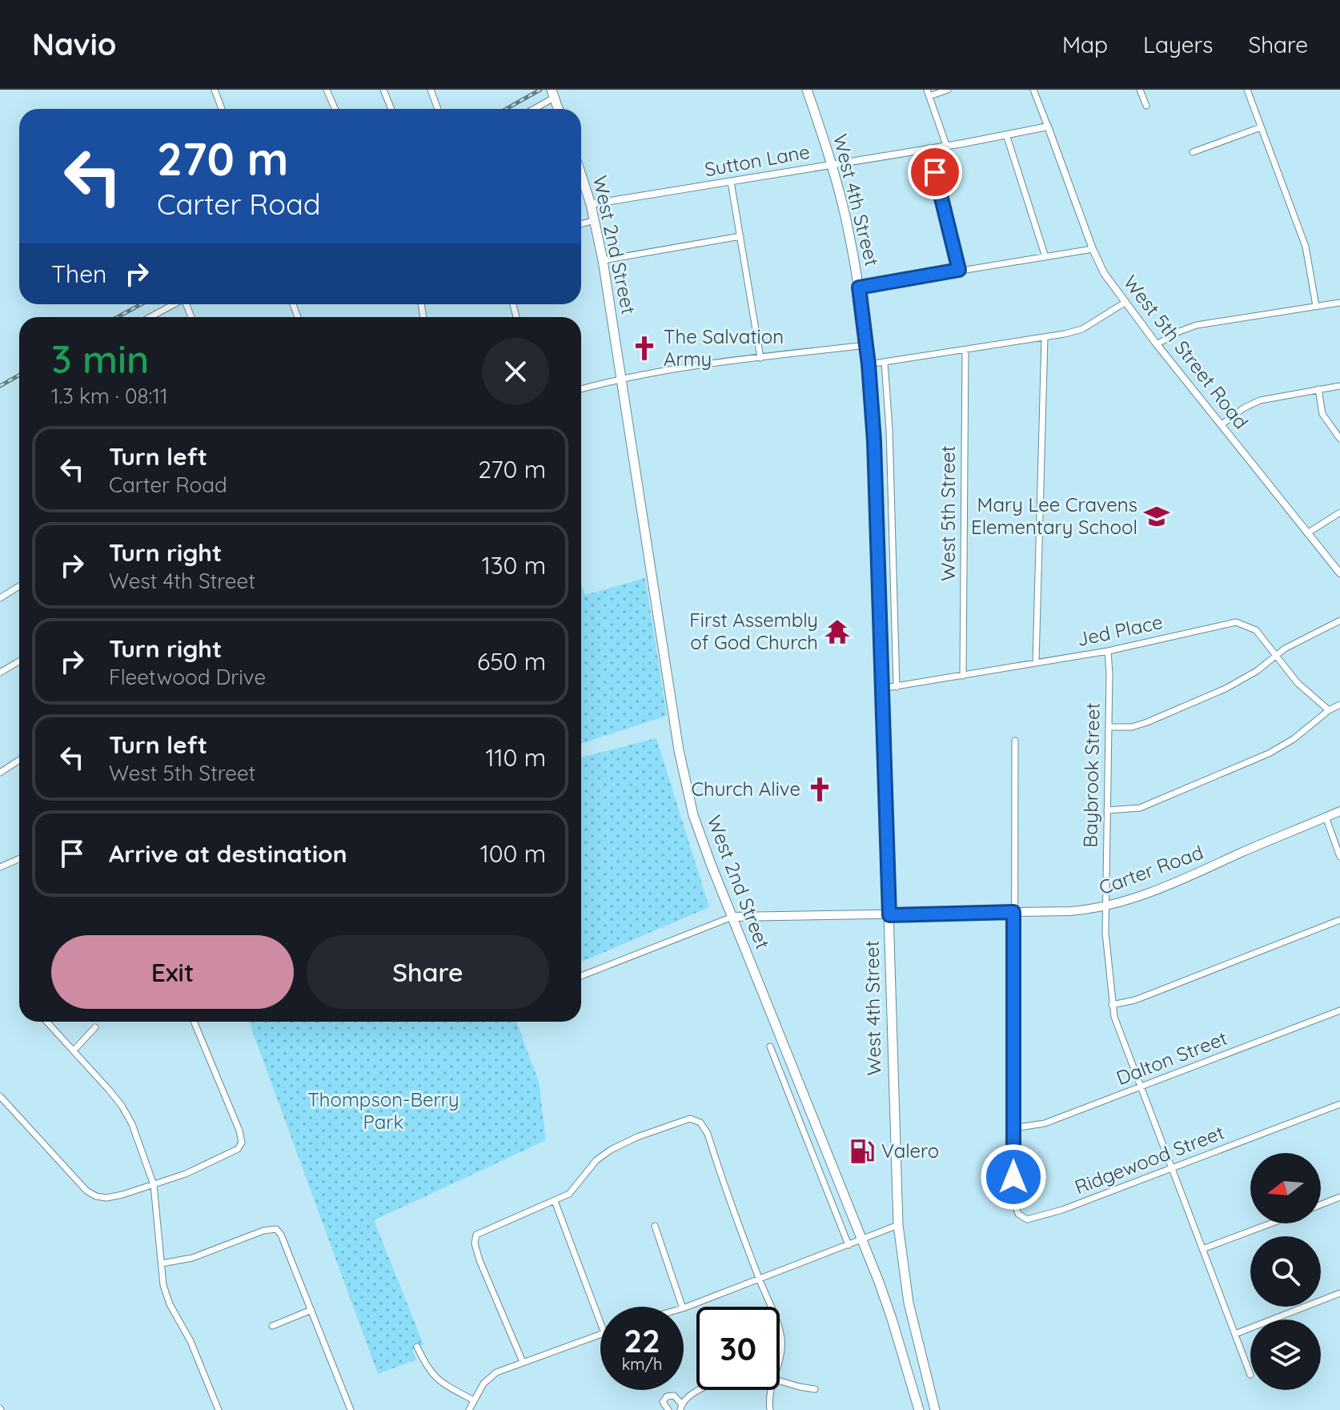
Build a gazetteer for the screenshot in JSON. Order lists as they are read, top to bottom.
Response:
{
  "streets": {
    "main road": ["West 4th Street", "West 2nd Street", "Carter Road"],
    "street": [
      "Sutton Lane",
      "West 5th Street Road",
      "West 5th Street",
      "Jed Place",
      "Baybrook Street",
      "Dalton Street",
      "Ridgewood Street"
    ]
  },
  "crossings": [
    ["Sutton Lane", "West 4th Street"],
    ["Sutton Lane", "West 2nd Street"],
    ["West 4th Street", "Jed Place"],
    ["West 4th Street", "Carter Road"],
    ["West 2nd Street", "Carter Road"],
    ["West 5th Street", "Jed Place"],
    ["Jed Place", "Baybrook Street"],
    ["Baybrook Street", "Carter Road"],
    ["Baybrook Street", "Dalton Street"],
    ["Baybrook Street", "Ridgewood Street"],
    ["Carter Road", "Ridgewood Street"],
    ["Dalton Street", "Ridgewood Street"]
  ],
  "parks": ["Thompson-Berry Park"],
  "places": {
    "church": ["The Salvation Army", "Church Alive"],
    "school or university": ["Mary Lee Cravens Elementary School"],
    "temple": ["First Assembly of God Church"],
    "fuel station": ["Valero"]
  },
  "north": "left",
  "page": {
    "header": "Navio",
    "nav": ["Map", "Layers", "Share"],
    "turn": ["270 m", "Carter Road"],
    "then": "Then",
    "heading": ["3 min", "1.3 km · 08:11"],
    "list": [
      {
        "name": "Turn left",
        "note": "Carter Road",
        "value": "270 m"
      },
      {
        "name": "Turn right",
        "note": "West 4th Street",
        "value": "130 m"
      },
      {
        "name": "Turn right",
        "note": "Fleetwood Drive",
        "value": "650 m"
      },
      {
        "name": "Turn left",
        "note": "West 5th Street",
        "value": "110 m"
      },
      {
        "name": "Arrive at destination",
        "value": "100 m"
      }
    ],
    "buttons": ["Exit", "Share"],
    "speed": "22 km/h",
    "limit": "30"
  }
}
